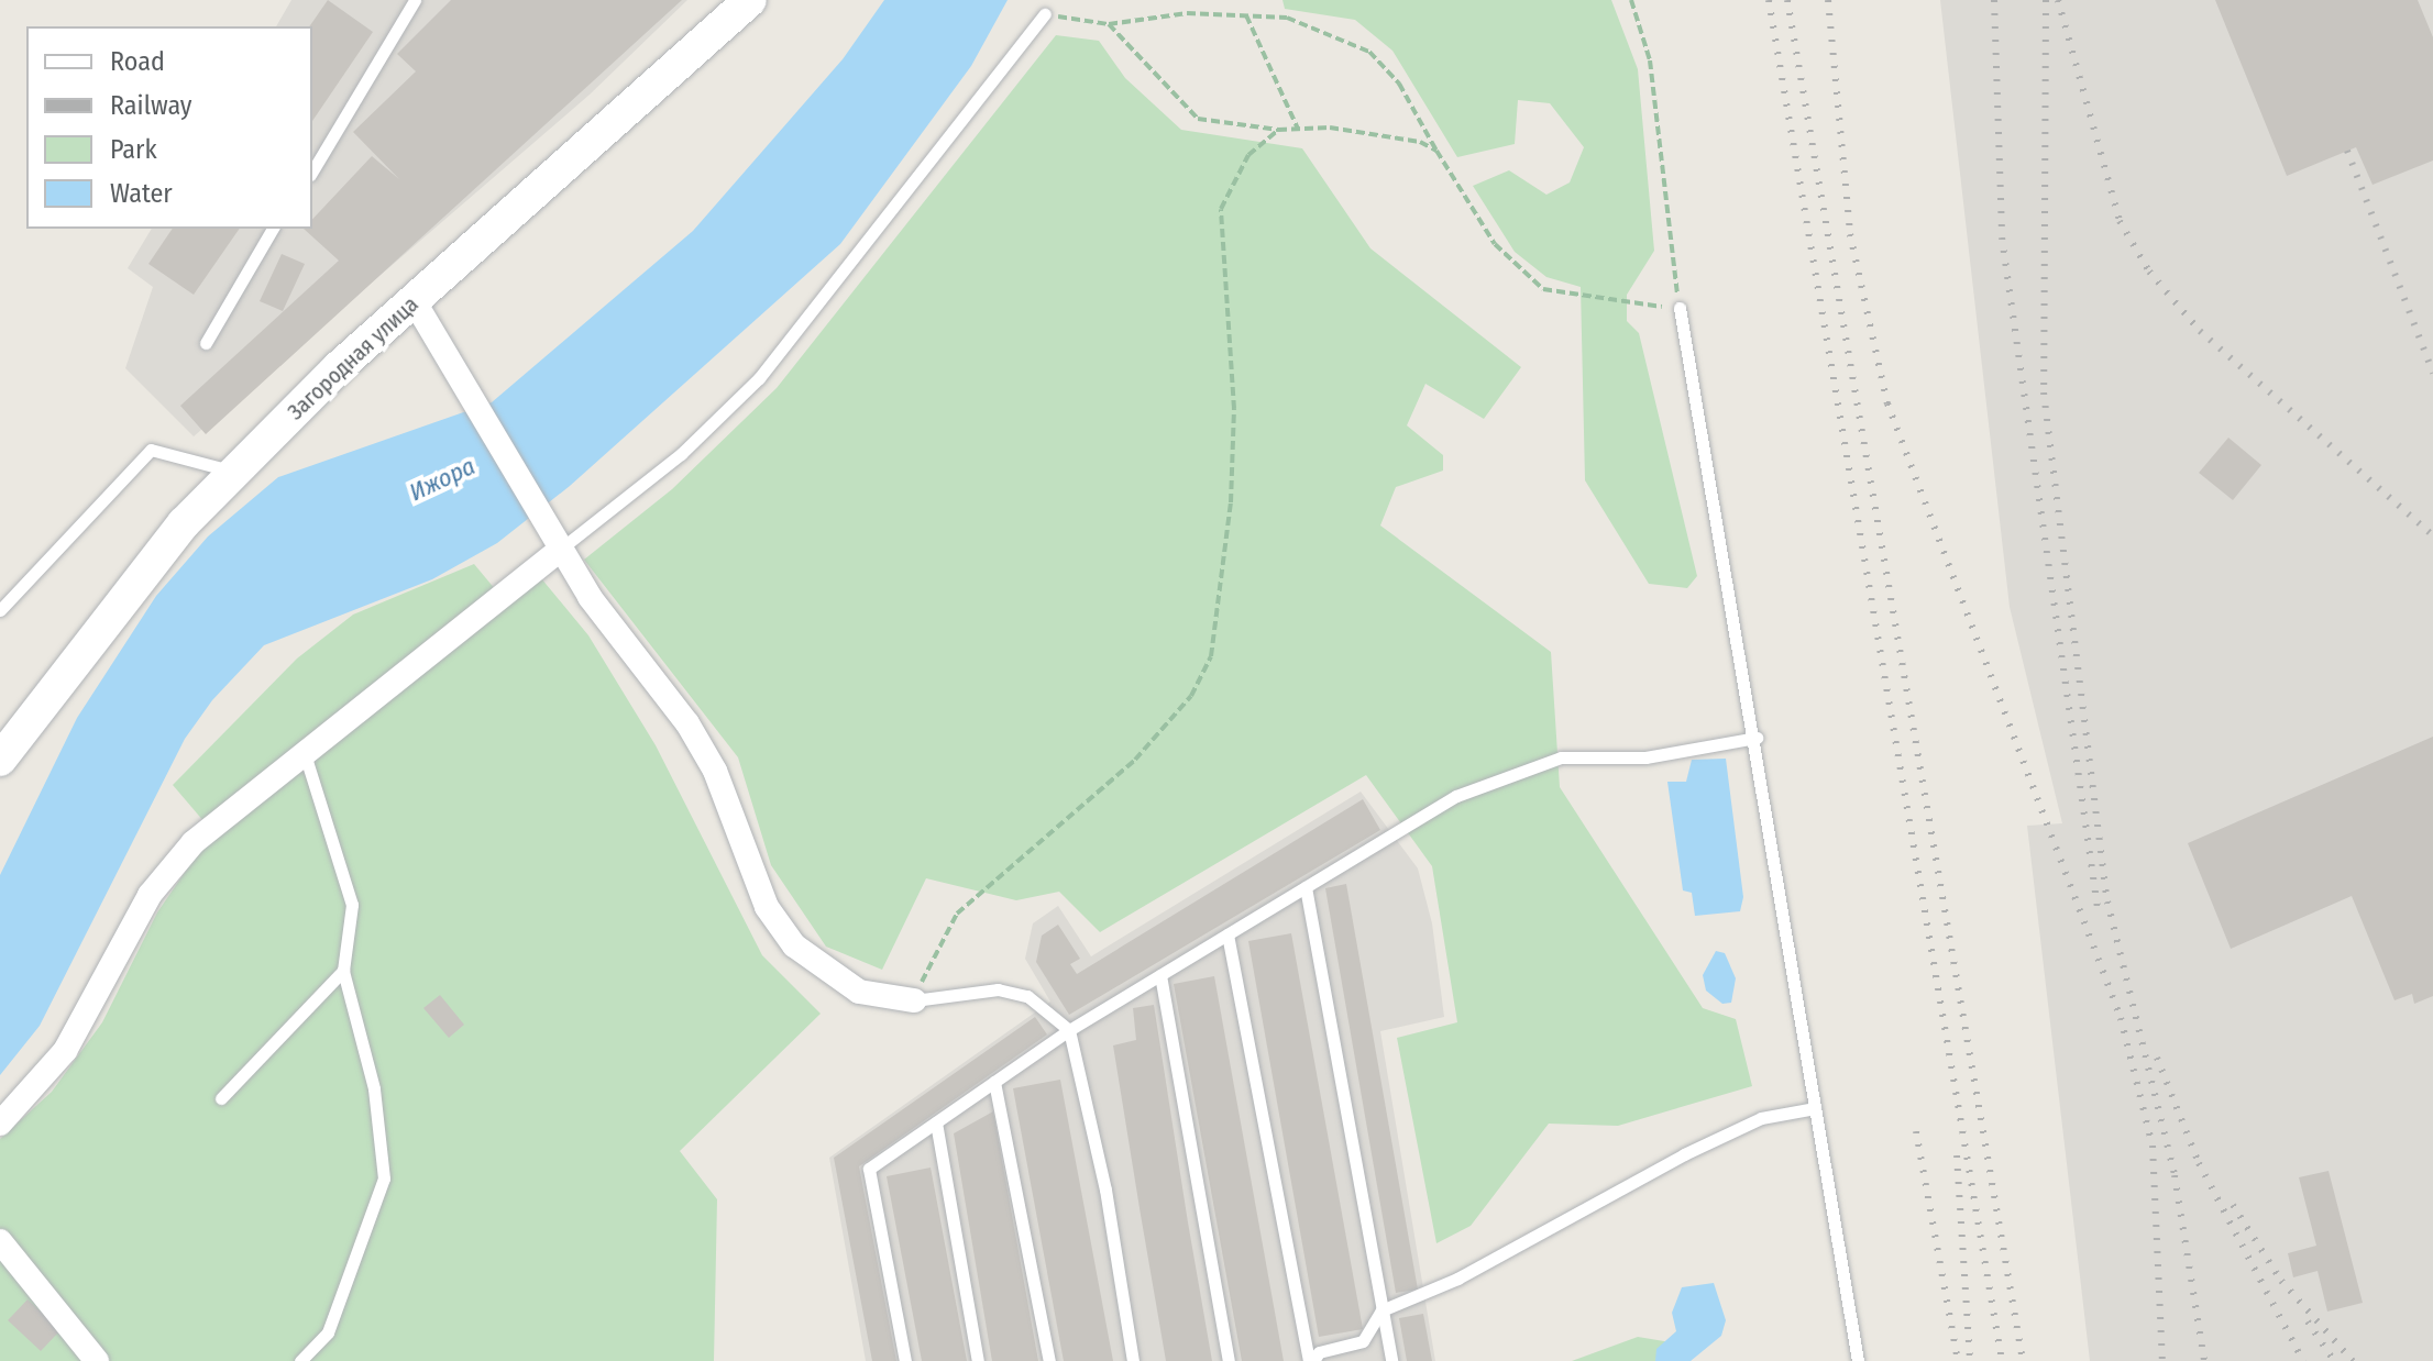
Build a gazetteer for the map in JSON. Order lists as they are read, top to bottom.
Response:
{
  "streets": {
    "main road": ["Загородная улица"]
  },
  "water": ["Ижора"],
  "legend": [
    "Road",
    "Railway",
    "Park",
    "Water"
  ]
}
